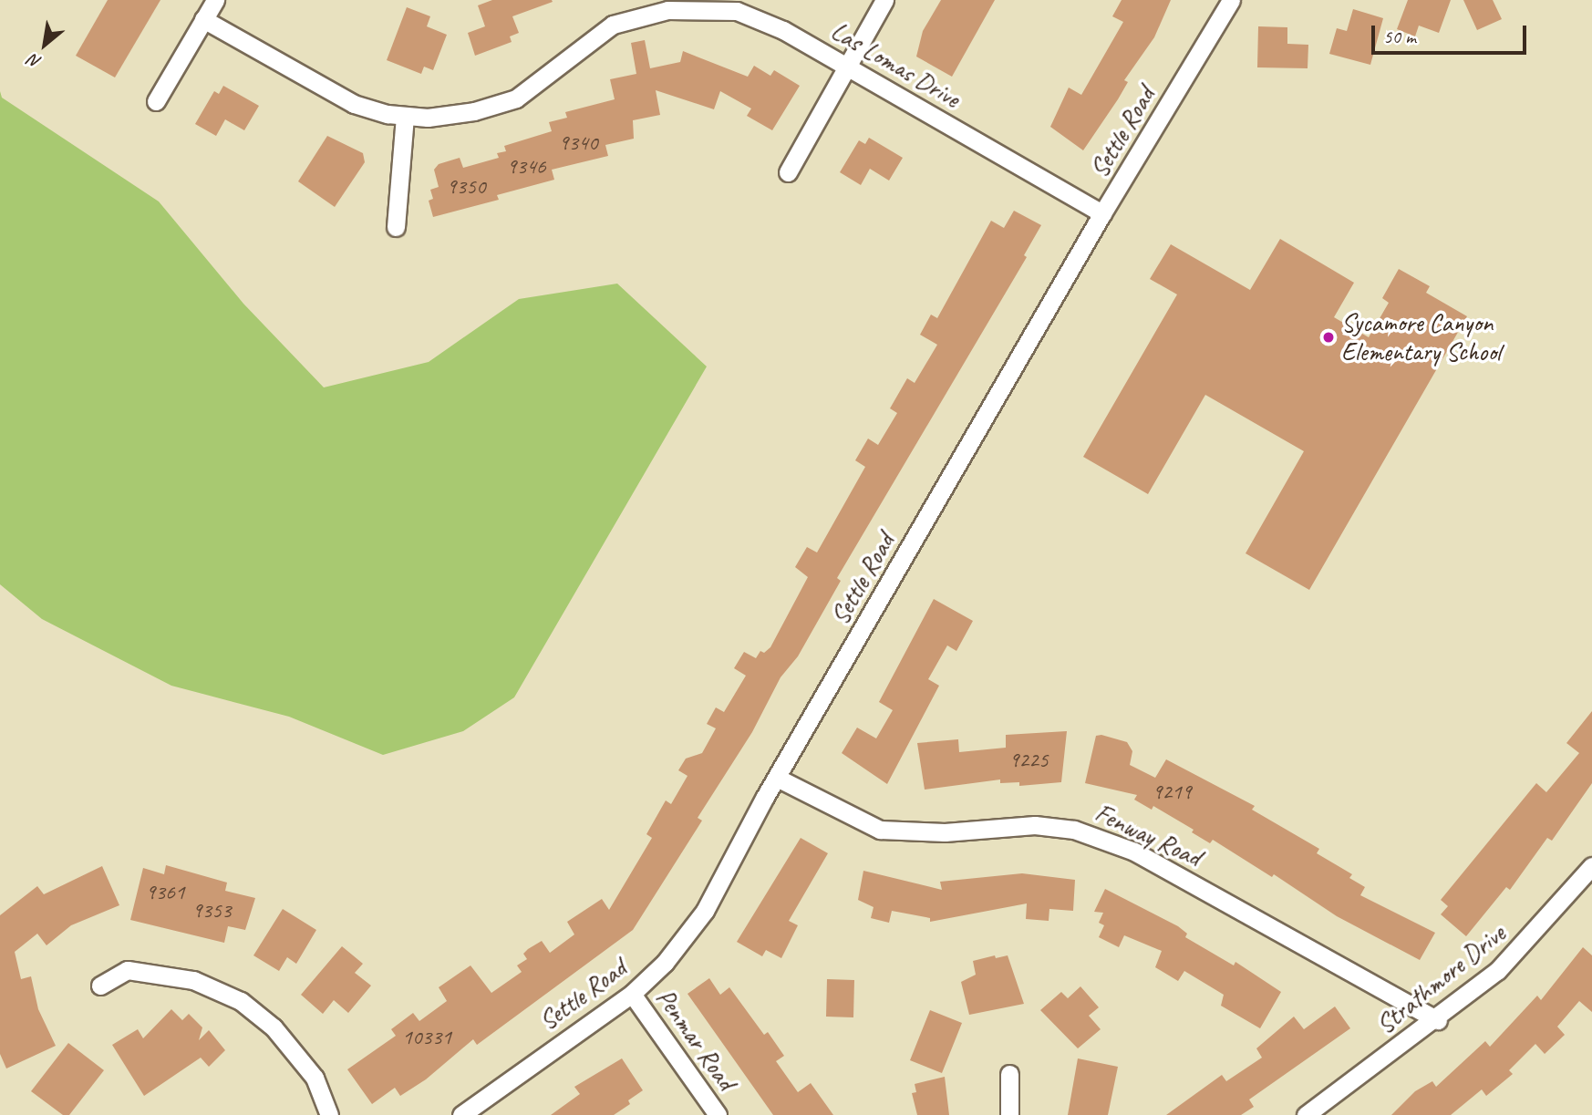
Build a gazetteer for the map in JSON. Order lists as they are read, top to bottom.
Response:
{
  "streets": {
    "street": [
      "Las Lomas Drive",
      "Settle Road",
      "Fenway Road",
      "Strathmore Drive",
      "Penmar Road"
    ]
  },
  "crossings": [
    ["Las Lomas Drive", "Settle Road"],
    ["Settle Road", "Fenway Road"],
    ["Settle Road", "Penmar Road"],
    ["Fenway Road", "Strathmore Drive"]
  ],
  "places": ["Sycamore Canyon Elementary School"],
  "house_numbers": [
    "9340",
    "9346",
    "9350",
    "9225",
    "9219",
    "9361",
    "9353",
    "10331"
  ],
  "scale_bar": "50 m",
  "north": "bottom left"
}
